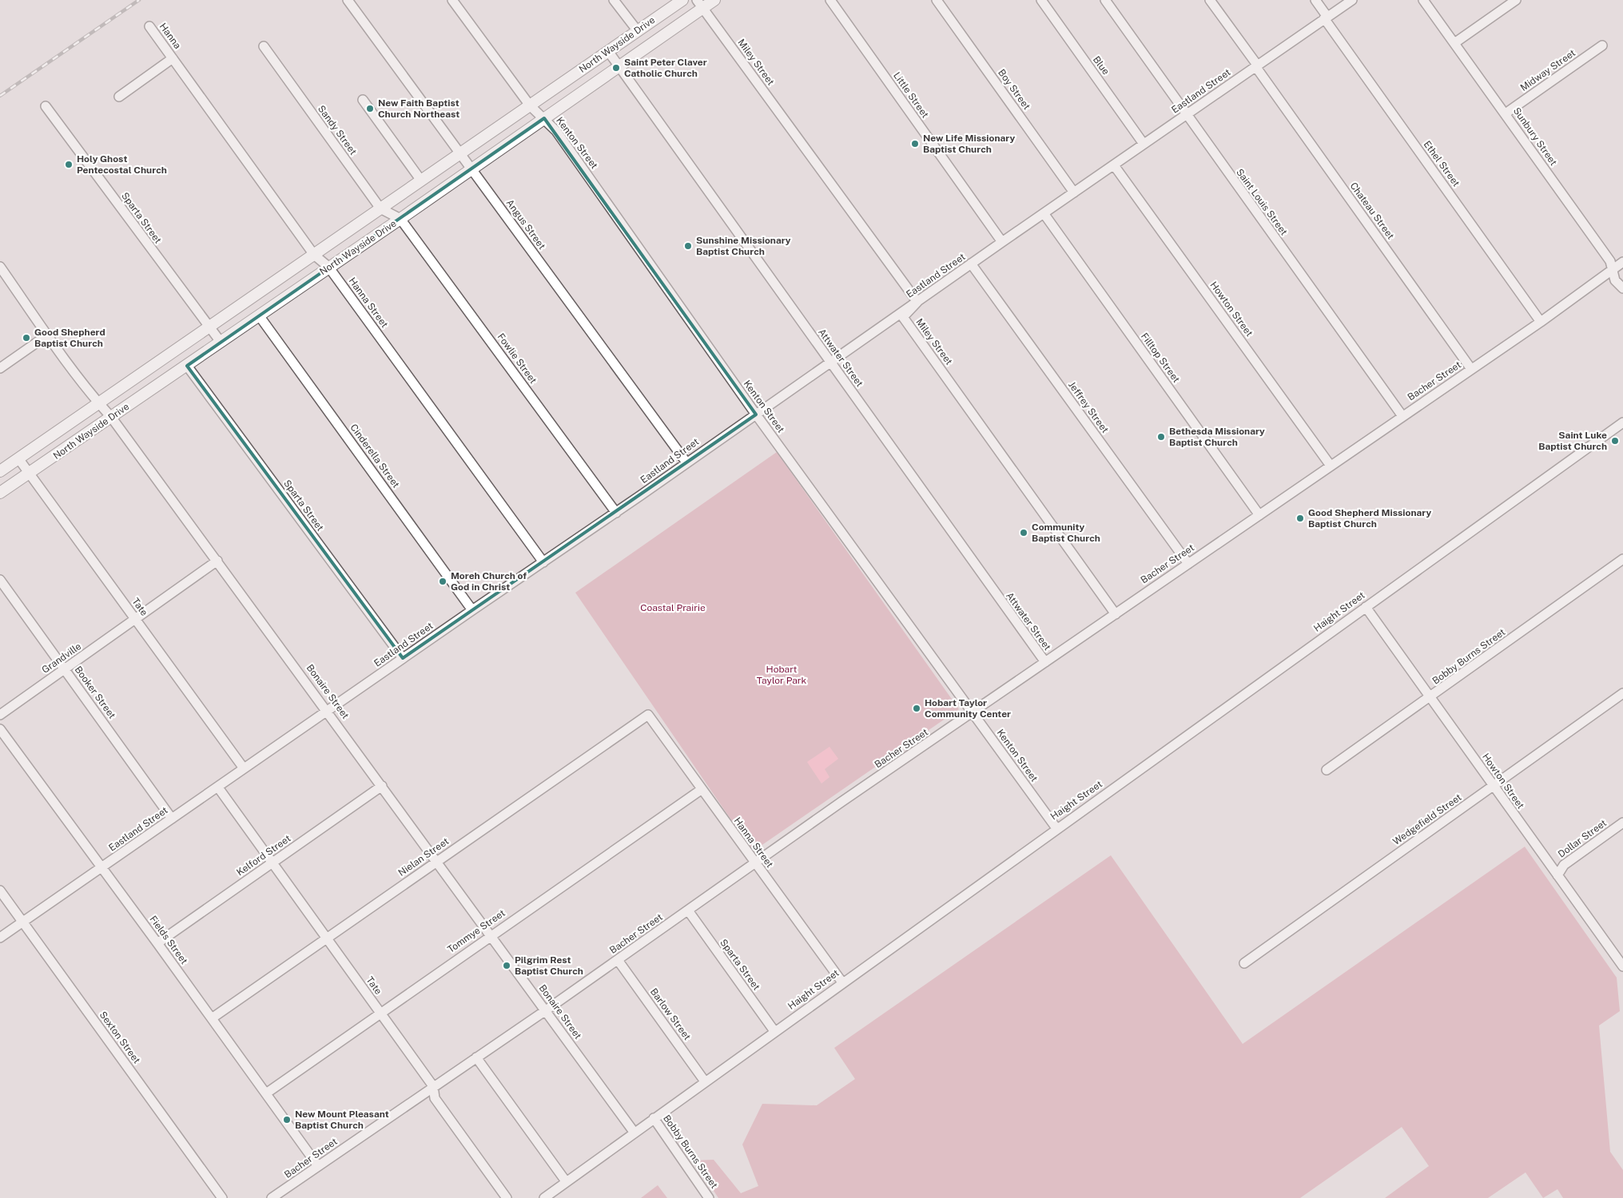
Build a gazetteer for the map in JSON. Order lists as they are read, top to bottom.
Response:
{
  "streets": {
    "main road": ["North Wayside Drive"],
    "street": [
      "Hanna",
      "Miley Street",
      "Blue",
      "Midway Street",
      "Boy Street",
      "Eastland Street",
      "Little Street",
      "Sandy Street",
      "Sunbury Street",
      "Kenton Street",
      "Ethel Street",
      "Saint Louis Street",
      "Chateau Street",
      "Sparta Street",
      "Angus Street",
      "Hanna Street",
      "Howton Street",
      "Attwater Street",
      "Filltop Street",
      "Fowlie Street",
      "Bacher Street",
      "Jeffrey Street",
      "Cinderella Street",
      "Tate",
      "Haight Street",
      "Bobby Burns Street",
      "Grandville",
      "Bonaire Street",
      "Booker Street",
      "Wedgefield Street",
      "Dollar Street",
      "Kelford Street",
      "Nielan Street",
      "Tommye Street",
      "Fields Street",
      "Barlow Street",
      "Sexton Street"
    ]
  },
  "crossings": [
    ["Hanna", "Hanna Street"],
    ["North Wayside Drive", "Miley Street"],
    ["North Wayside Drive", "Sandy Street"],
    ["North Wayside Drive", "Kenton Street"],
    ["North Wayside Drive", "Sparta Street"],
    ["North Wayside Drive", "Angus Street"],
    ["North Wayside Drive", "Hanna Street"],
    ["North Wayside Drive", "Attwater Street"],
    ["North Wayside Drive", "Fowlie Street"],
    ["North Wayside Drive", "Cinderella Street"],
    ["North Wayside Drive", "Tate"],
    ["North Wayside Drive", "Bonaire Street"],
    ["Miley Street", "Eastland Street"],
    ["Miley Street", "Bacher Street"],
    ["Blue", "Eastland Street"],
    ["Midway Street", "Sunbury Street"],
    ["Boy Street", "Eastland Street"],
    ["Eastland Street", "Little Street"],
    ["Eastland Street", "Kenton Street"],
    ["Eastland Street", "Ethel Street"],
    ["Eastland Street", "Saint Louis Street"],
    ["Eastland Street", "Chateau Street"],
    ["Eastland Street", "Sparta Street"],
    ["Eastland Street", "Angus Street"],
    ["Eastland Street", "Hanna Street"],
    ["Eastland Street", "Howton Street"],
    ["Eastland Street", "Attwater Street"],
    ["Eastland Street", "Filltop Street"],
    ["Eastland Street", "Fowlie Street"],
    ["Eastland Street", "Jeffrey Street"],
    ["Eastland Street", "Cinderella Street"],
    ["Eastland Street", "Tate"],
    ["Eastland Street", "Bonaire Street"],
    ["Eastland Street", "Booker Street"],
    ["Eastland Street", "Fields Street"],
    ["Eastland Street", "Sexton Street"],
    ["Sandy Street", "Fowlie Street"],
    ["Sunbury Street", "Bacher Street"],
    ["Kenton Street", "Bacher Street"],
    ["Kenton Street", "Haight Street"],
    ["Ethel Street", "Bacher Street"],
    ["Saint Louis Street", "Bacher Street"],
    ["Chateau Street", "Bacher Street"],
    ["Sparta Street", "Bacher Street"],
    ["Sparta Street", "Haight Street"],
    ["Hanna Street", "Bacher Street"],
    ["Hanna Street", "Haight Street"],
    ["Hanna Street", "Nielan Street"],
    ["Hanna Street", "Tommye Street"],
    ["Howton Street", "Bacher Street"],
    ["Howton Street", "Haight Street"],
    ["Howton Street", "Bobby Burns Street"],
    ["Howton Street", "Wedgefield Street"],
    ["Howton Street", "Dollar Street"],
    ["Attwater Street", "Bacher Street"],
    ["Filltop Street", "Bacher Street"],
    ["Bacher Street", "Jeffrey Street"],
    ["Bacher Street", "Tate"],
    ["Bacher Street", "Bonaire Street"],
    ["Bacher Street", "Fields Street"],
    ["Bacher Street", "Barlow Street"],
    ["Tate", "Grandville"],
    ["Tate", "Kelford Street"],
    ["Tate", "Nielan Street"],
    ["Tate", "Tommye Street"],
    ["Haight Street", "Bobby Burns Street"],
    ["Haight Street", "Bonaire Street"],
    ["Haight Street", "Barlow Street"],
    ["Grandville", "Bonaire Street"],
    ["Grandville", "Booker Street"],
    ["Bonaire Street", "Kelford Street"],
    ["Bonaire Street", "Nielan Street"],
    ["Bonaire Street", "Tommye Street"],
    ["Kelford Street", "Fields Street"],
    ["Nielan Street", "Fields Street"],
    ["Tommye Street", "Fields Street"]
  ],
  "parks": ["Coastal Prairie", "Hobart Taylor Park"],
  "places": [
    "Saint Peter Claver Catholic Church",
    "New Faith Baptist Church Northeast",
    "New Life Missionary Baptist Church",
    "Holy Ghost Pentecostal Church",
    "Sunshine Missionary Baptist Church",
    "Good Shepherd Baptist Church",
    "Bethesda Missionary Baptist Church",
    "Saint Luke Baptist Church",
    "Good Shepherd Missionary Baptist Church",
    "Community Baptist Church",
    "Moreh Church of God in Christ",
    "Hobart Taylor Community Center",
    "Pilgrim Rest Baptist Church",
    "New Mount Pleasant Baptist Church"
  ]
}
